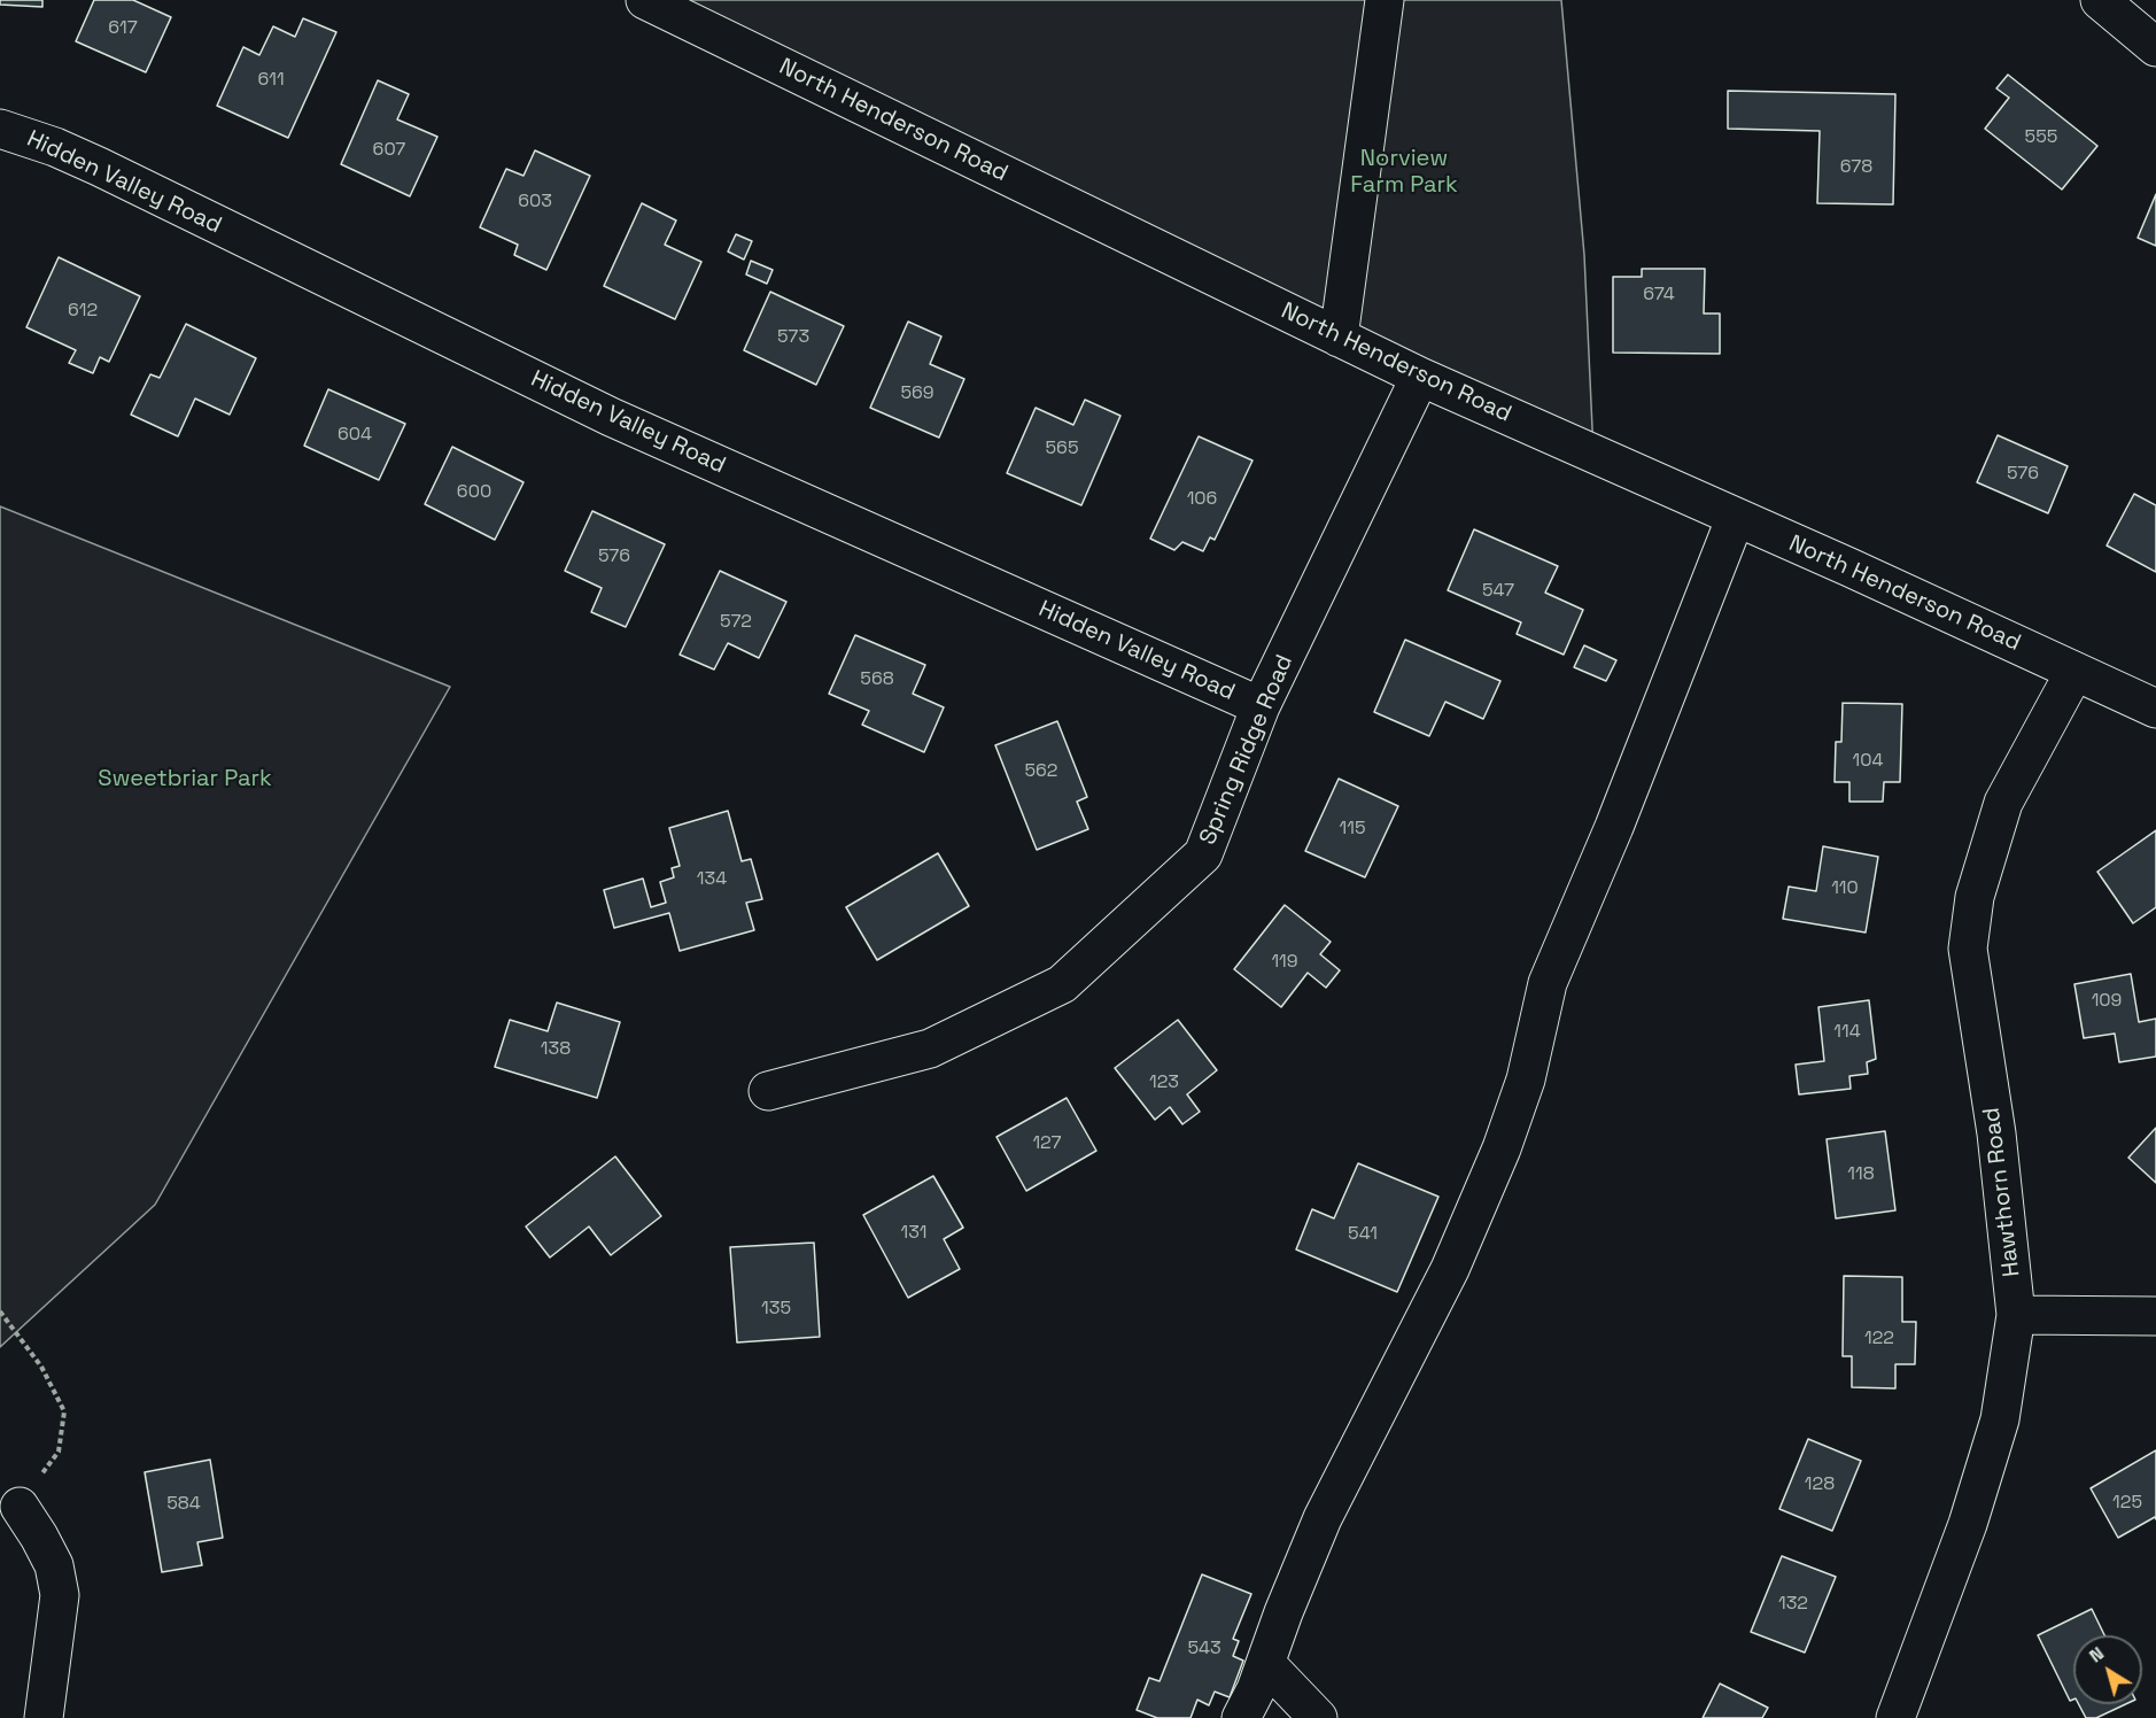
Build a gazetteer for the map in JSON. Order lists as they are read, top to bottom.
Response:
{
  "streets": {
    "street": [
      "North Henderson Road",
      "Hidden Valley Road",
      "Spring Ridge Road",
      "Hawthorn Road"
    ]
  },
  "crossings": [
    ["North Henderson Road", "Spring Ridge Road"],
    ["North Henderson Road", "Hawthorn Road"],
    ["Hidden Valley Road", "Spring Ridge Road"]
  ],
  "parks": ["Norview Farm Park", "Sweetbriar Park"],
  "house_numbers": [
    "617",
    "611",
    "555",
    "607",
    "678",
    "603",
    "674",
    "612",
    "573",
    "569",
    "604",
    "565",
    "576",
    "600",
    "106",
    "576",
    "547",
    "572",
    "568",
    "104",
    "562",
    "115",
    "134",
    "110",
    "119",
    "109",
    "114",
    "138",
    "123",
    "127",
    "118",
    "131",
    "541",
    "135",
    "122",
    "128",
    "125",
    "584",
    "132",
    "543"
  ],
  "north": "top left"
}
